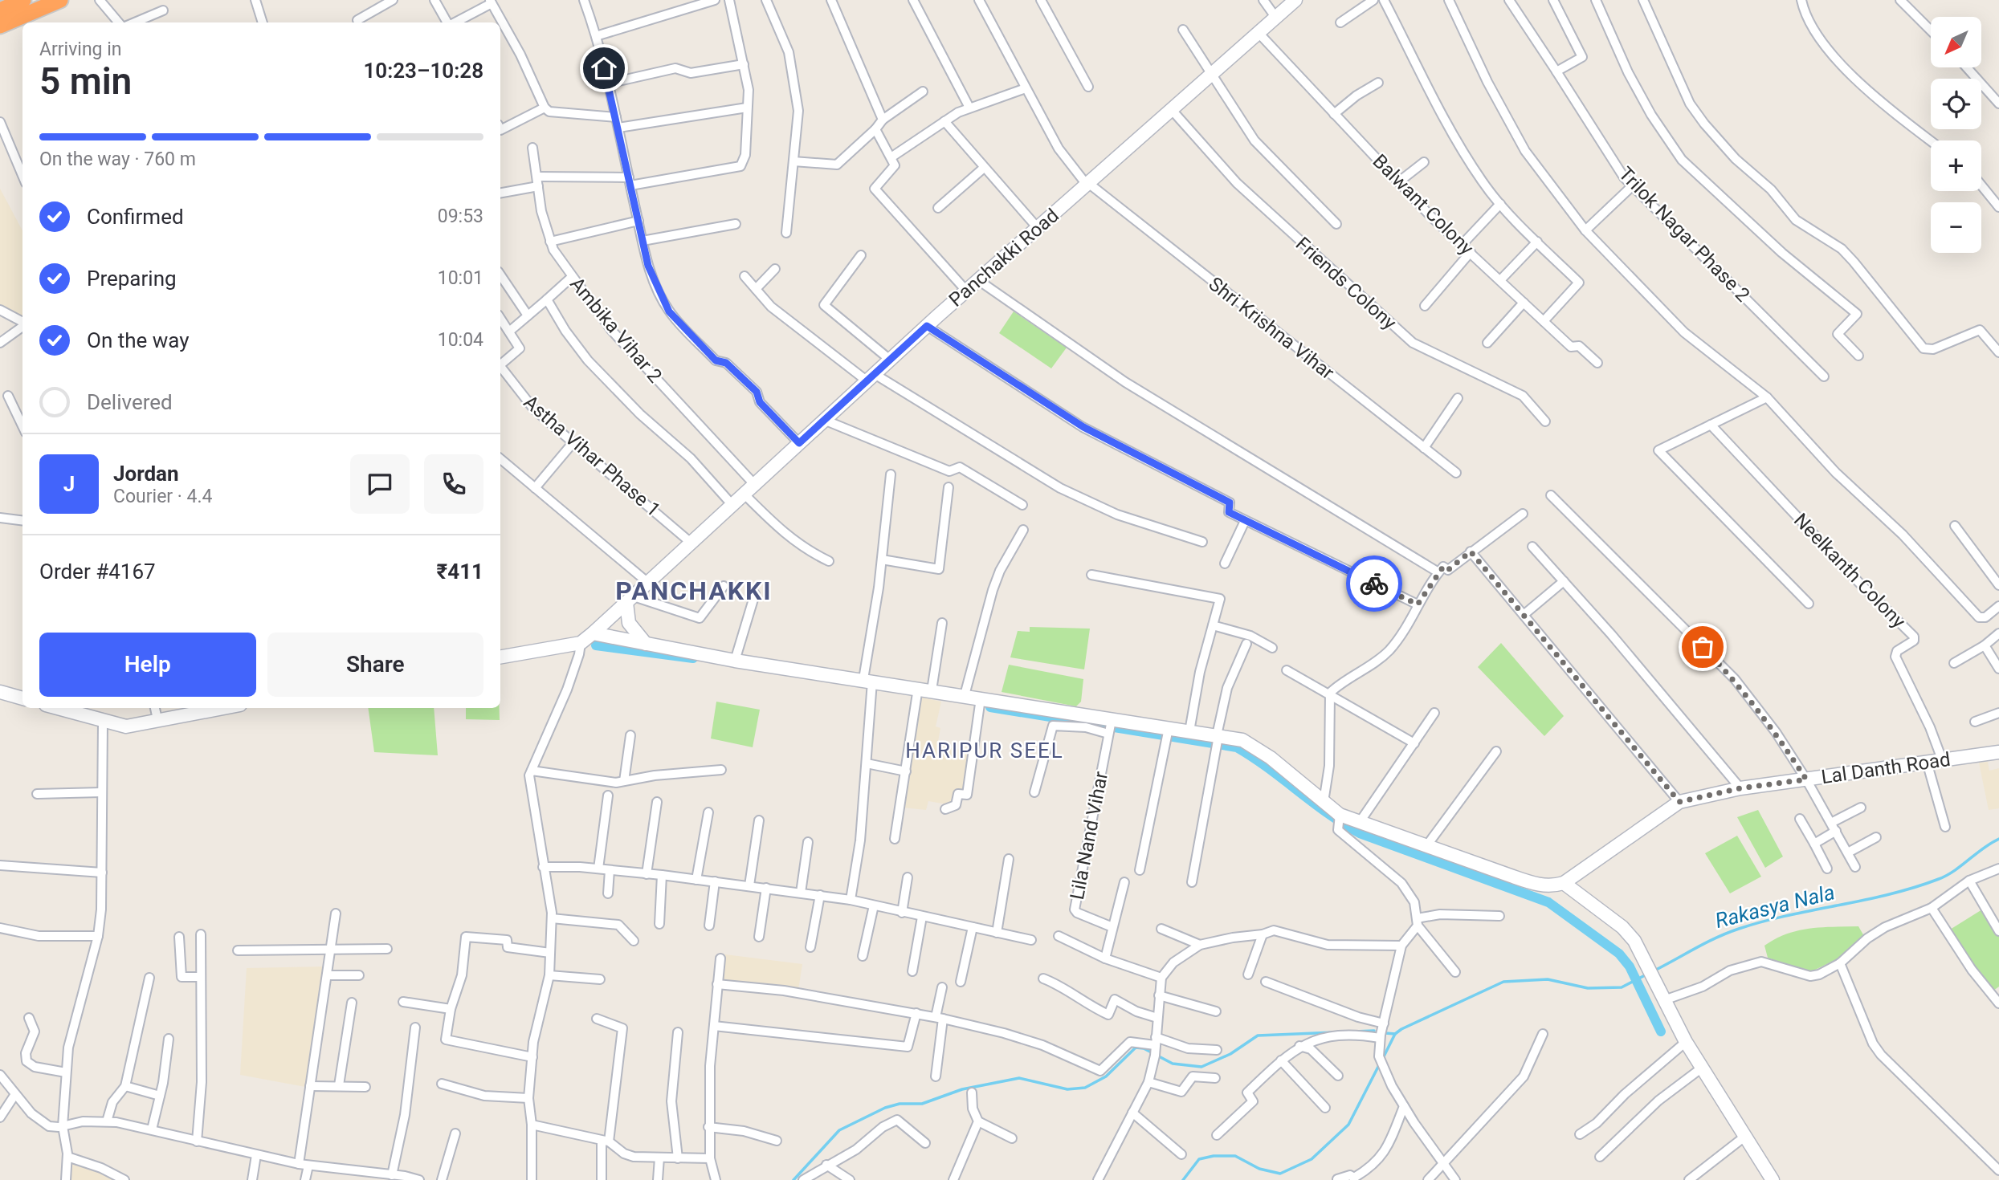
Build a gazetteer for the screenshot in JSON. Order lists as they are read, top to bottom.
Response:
{
  "streets": {
    "main road": ["Panchakki Road", "Lal Danth Road"],
    "street": [
      "Balwant Colony",
      "Trilok Nagar Phase 2",
      "Friends Colony",
      "Shri Krishna Vihar",
      "Ambika Vihar 2",
      "Astha Vihar Phase 1",
      "Neelkanth Colony",
      "Lila Nand Vihar"
    ]
  },
  "crossings": [
    ["Balwant Colony", "Panchakki Road"],
    ["Panchakki Road", "Friends Colony"],
    ["Panchakki Road", "Shri Krishna Vihar"],
    ["Panchakki Road", "Ambika Vihar 2"],
    ["Panchakki Road", "Astha Vihar Phase 1"],
    ["Neelkanth Colony", "Lal Danth Road"]
  ],
  "districts": ["PANCHAKKI", "HARIPUR SEEL"],
  "water": ["Rakasya Nala"],
  "north": "bottom left",
  "page": {
    "map_buttons": ["+", "−"],
    "heading": ["5 min", "Arriving in", "10:23–10:28"],
    "panel": [
      "Jordan",
      "Courier · 4.4",
      "Order #4167",
      "₹411"
    ],
    "bar": "On the way · 760 m",
    "list": [
      ["Confirmed", "09:53"],
      ["Preparing", "10:01"],
      ["On the way", "10:04"],
      "Delivered"
    ],
    "round": "J",
    "buttons": ["Help", "Share"]
  }
}
